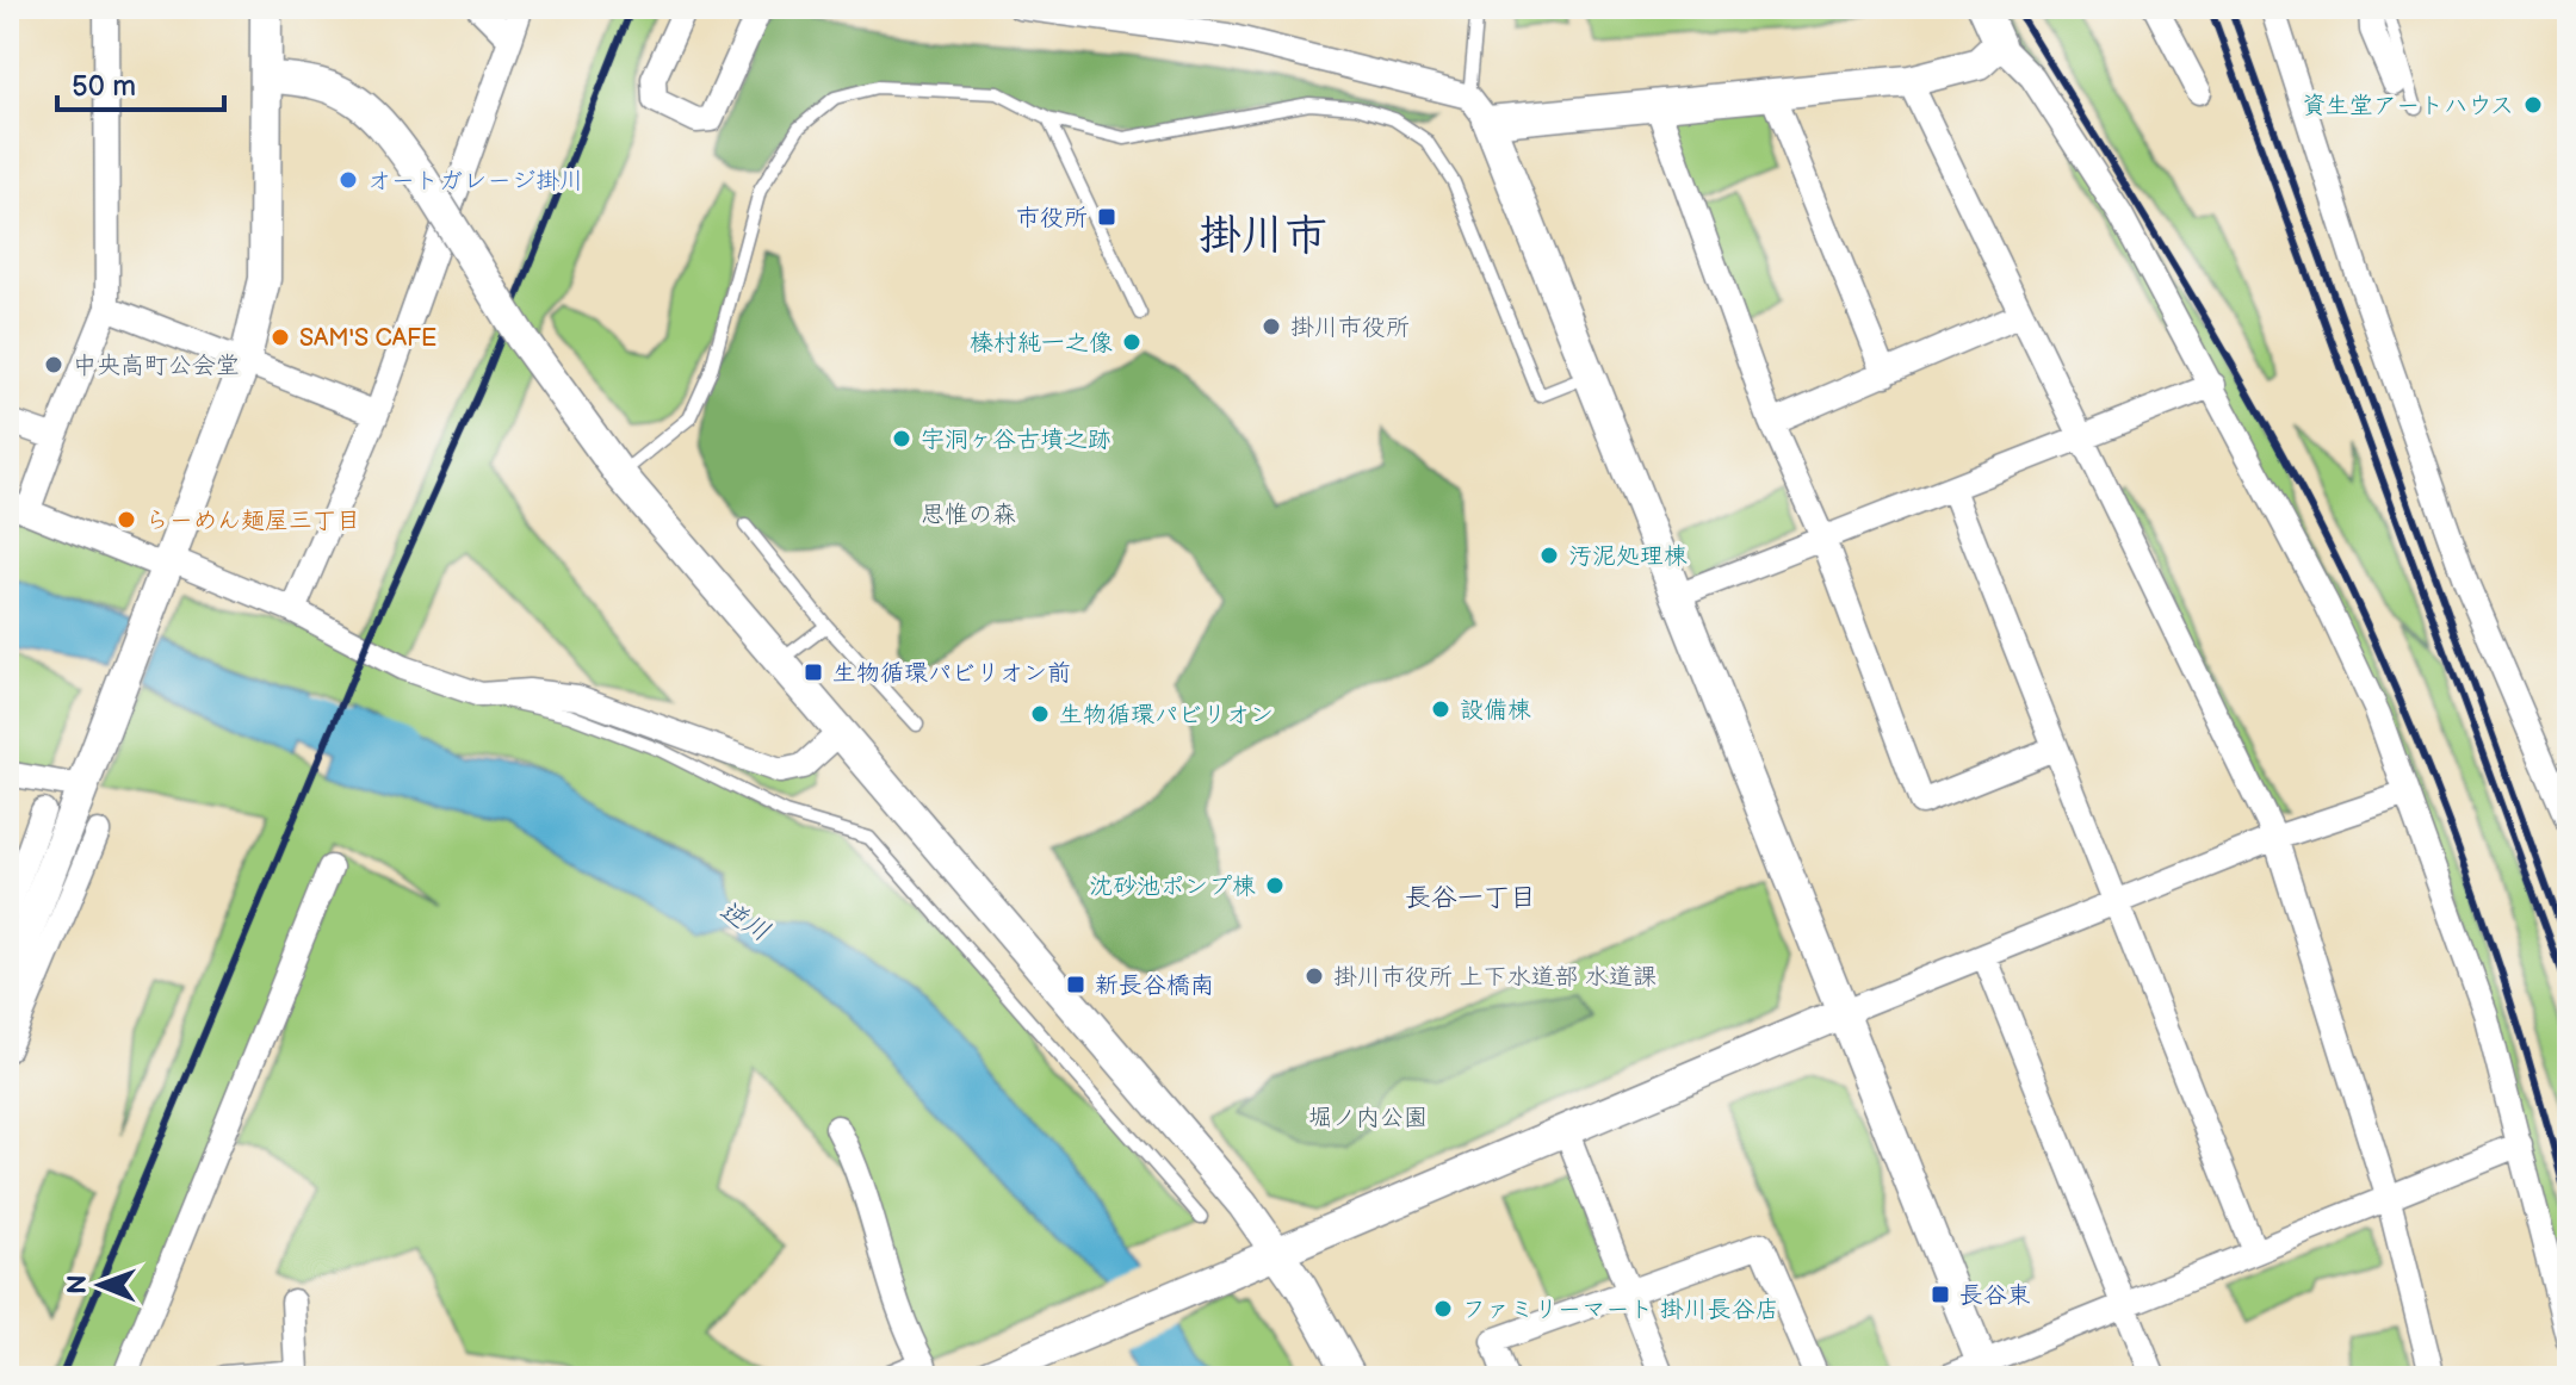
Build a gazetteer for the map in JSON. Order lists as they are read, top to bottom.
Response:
{
  "districts": ["掛川市", "長谷一丁目"],
  "water": ["逆川"],
  "parks": ["思惟の森", "堀ノ内公園"],
  "places": {
    "other": [
      "資生堂アートハウス",
      "オートガレージ掛川",
      "掛川市役所",
      "SAM'S CAFE",
      "榛村純一之像",
      "中央高町公会堂",
      "宇洞ヶ谷古墳之跡",
      "らーめん麺屋三丁目",
      "汚泥処理棟",
      "設備棟",
      "生物循環パビリオン",
      "沈砂池ポンプ棟",
      "掛川市役所 上下水道部 水道課",
      "ファミリーマート 掛川長谷店"
    ],
    "transit": [
      "市役所",
      "生物循環パビリオン前",
      "新長谷橋南",
      "長谷東"
    ]
  },
  "scale_bar": "50 m",
  "north": "left"
}
